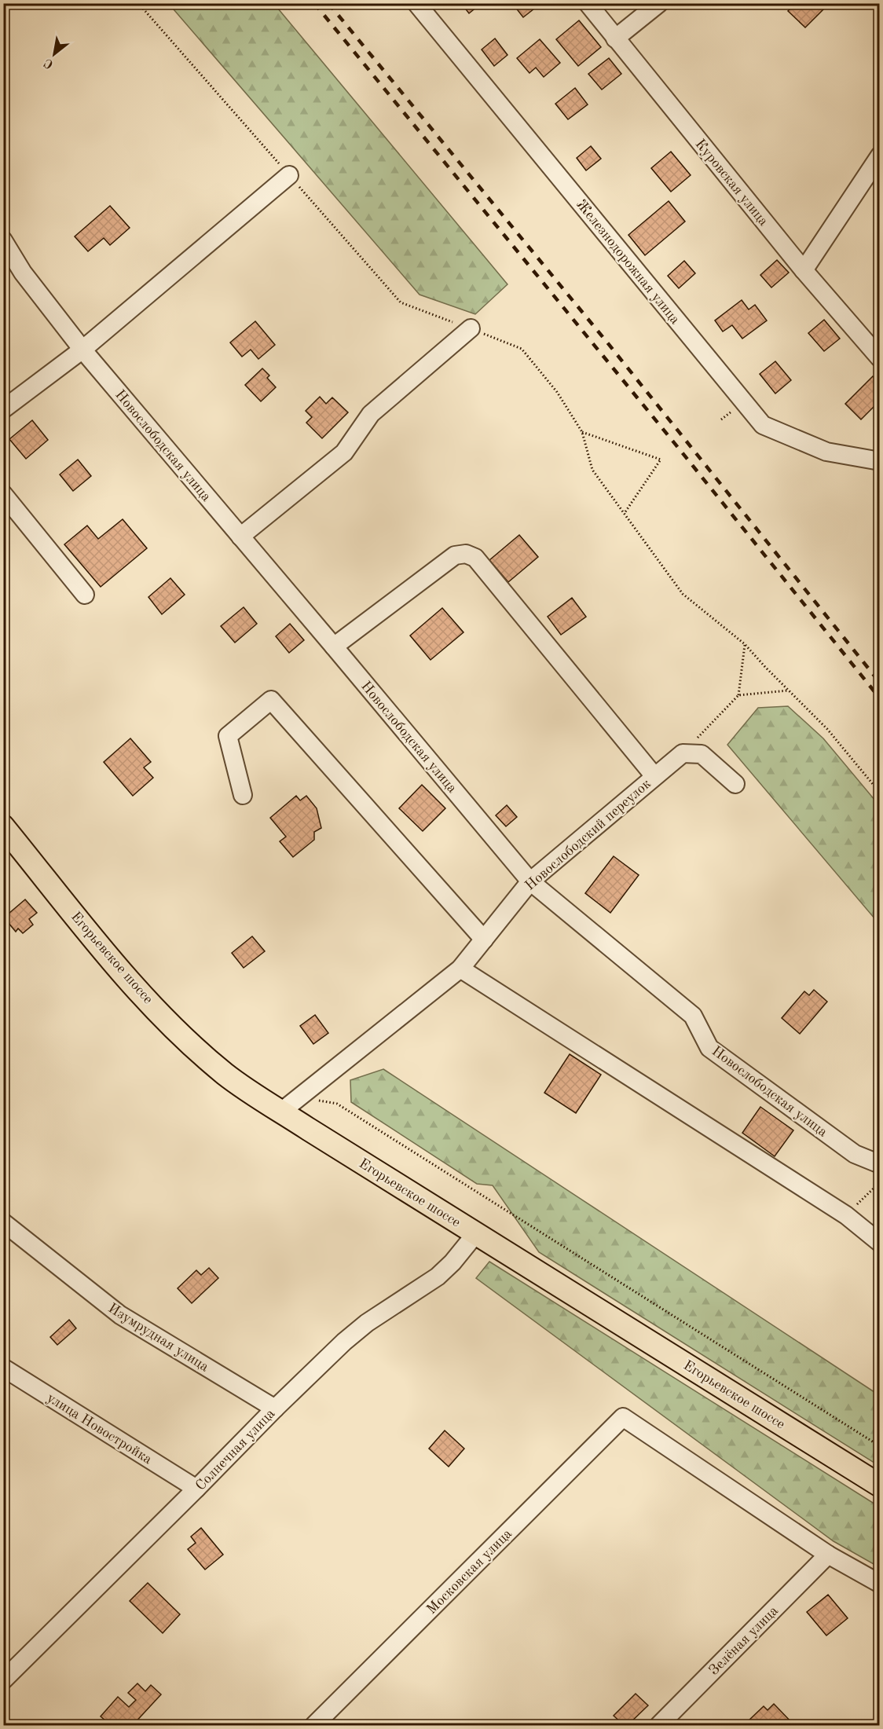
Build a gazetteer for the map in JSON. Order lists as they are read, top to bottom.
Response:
{
  "streets": {
    "main road": ["Егорьевское шоссе"],
    "street": [
      "Куровская улица",
      "Железнодорожная улица",
      "Новослободская улица",
      "Новослободский переулок",
      "Изумрудная улица",
      "улица Новостройка",
      "Солнечная улица",
      "Московская улица",
      "Зелёная улица"
    ]
  },
  "crossings": [
    ["Новослободская улица", "Новослободский переулок"],
    ["Новослободский переулок", "Егорьевское шоссе"],
    ["Егорьевское шоссе", "Солнечная улица"],
    ["Изумрудная улица", "Солнечная улица"],
    ["улица Новостройка", "Солнечная улица"],
    ["Московская улица", "Зелёная улица"]
  ],
  "north": "bottom left"
}
